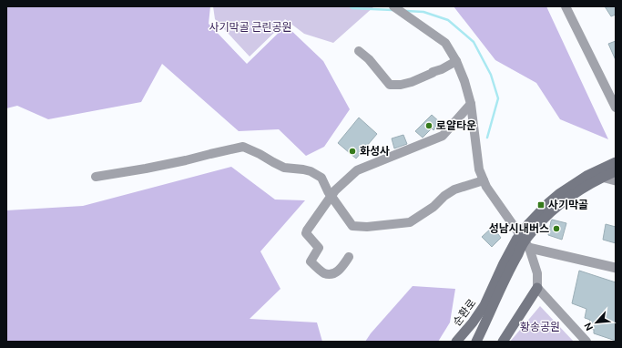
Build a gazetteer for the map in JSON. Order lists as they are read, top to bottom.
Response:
{
  "streets": {
    "main road": ["순환로"]
  },
  "parks": ["사기막골 근린공원", "황송공원"],
  "places": {
    "other": ["로얄타운", "화성사", "성남시내버스"],
    "transit": ["사기막골"]
  },
  "north": "bottom left"
}
